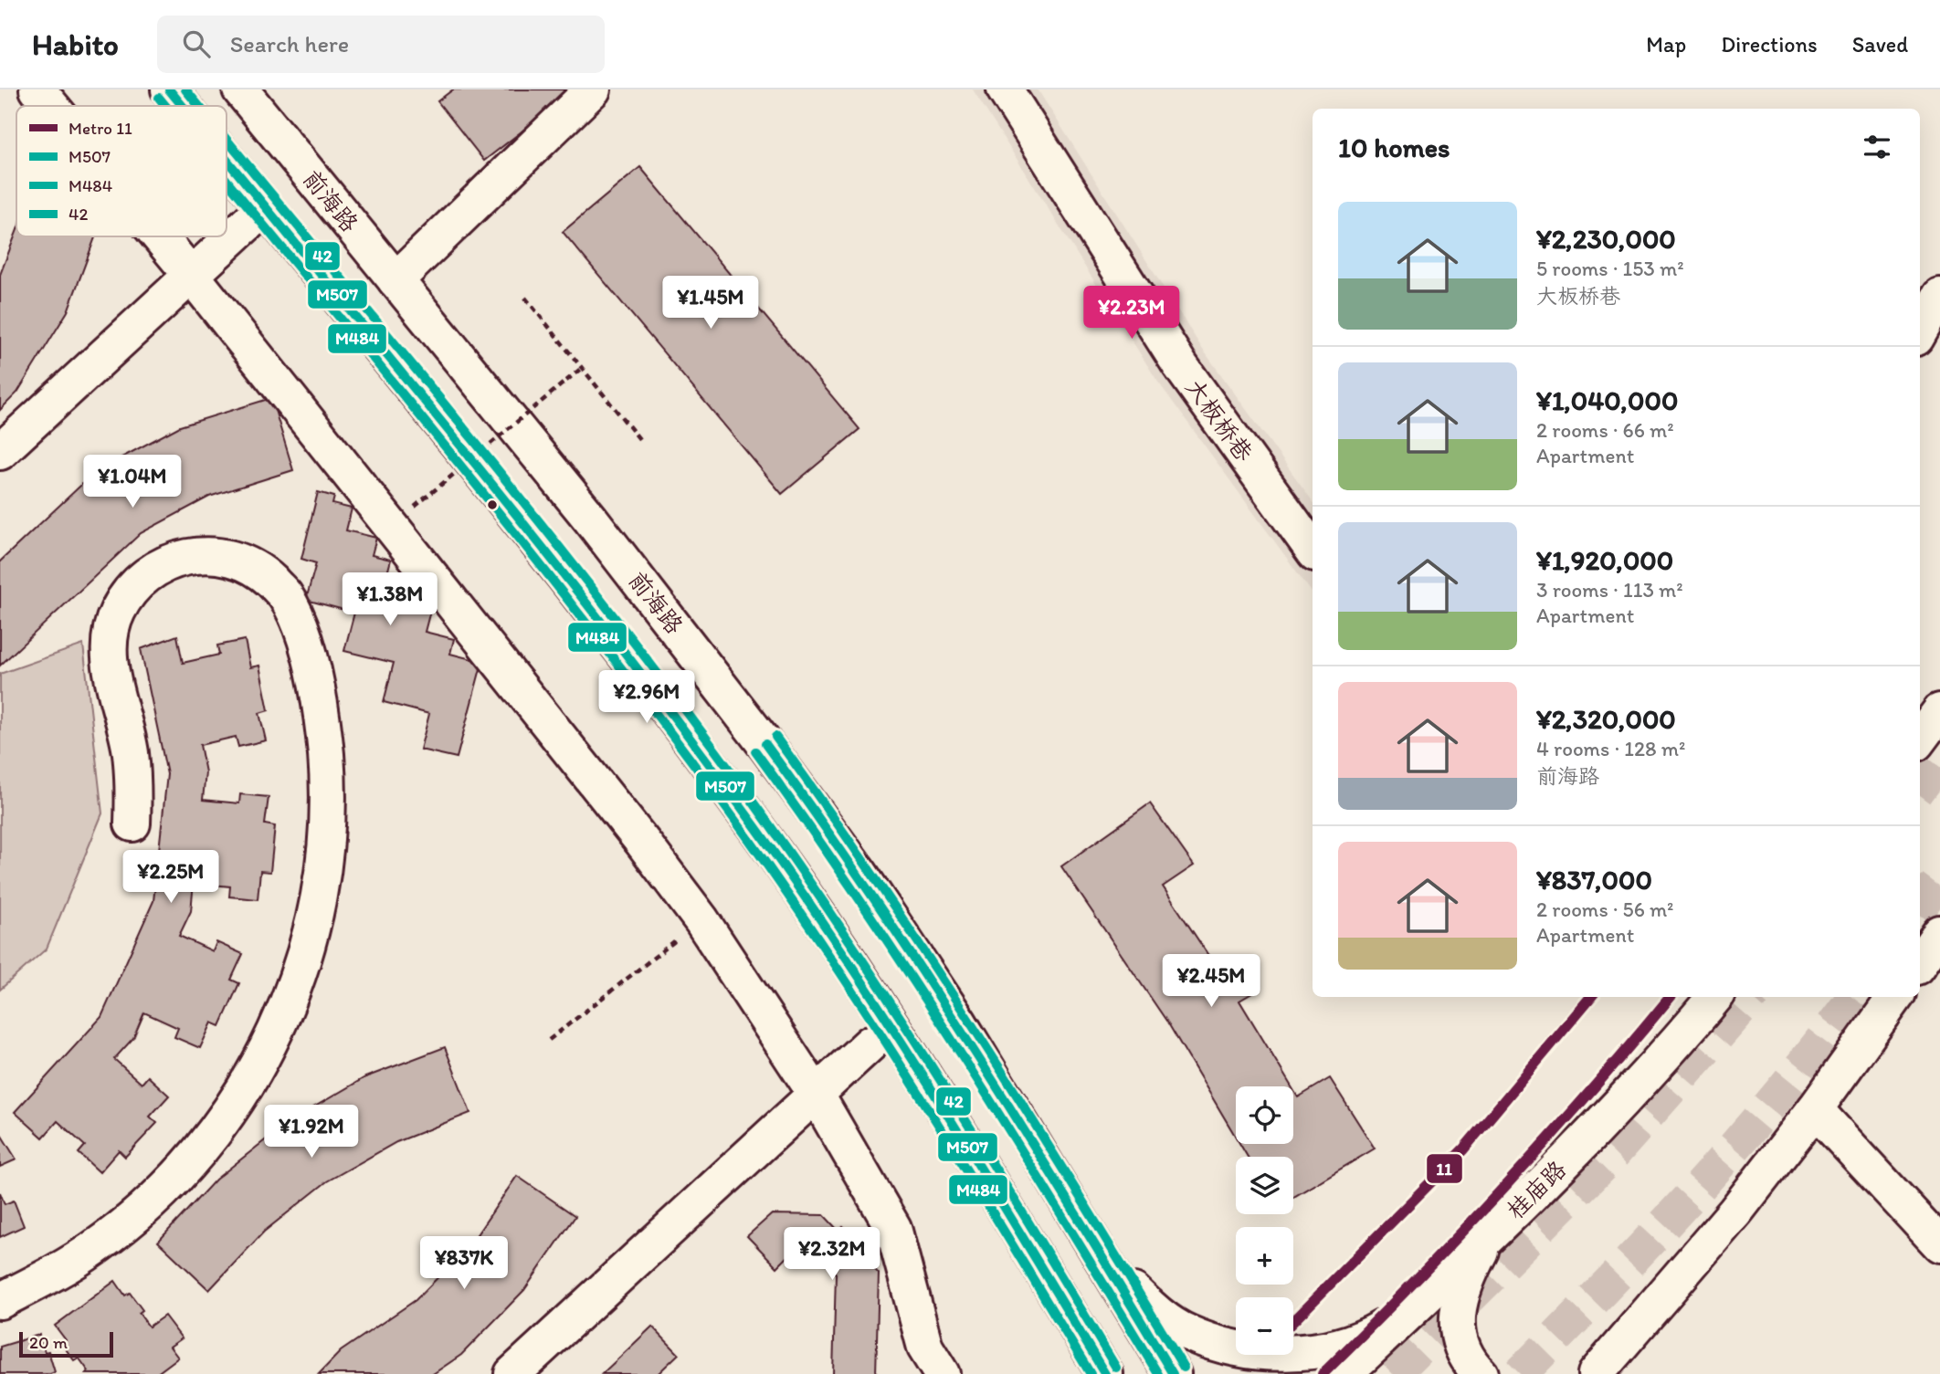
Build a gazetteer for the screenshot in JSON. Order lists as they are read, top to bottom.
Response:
{
  "streets": {
    "main road": ["前海路", "大板桥巷", "桂庙路"]
  },
  "lines": [
    "transit line M507",
    "transit line 42",
    "transit line M484",
    "metro line 11"
  ],
  "legend": [
    "Metro 11",
    "M507",
    "M484",
    "42"
  ],
  "scale_bar": "20 m",
  "page": {
    "header": "Habito",
    "search": "Search here",
    "nav": ["Map", "Directions", "Saved"],
    "heading": "10 homes",
    "list": [
      {
        "name": "¥2,230,000",
        "note": "5 rooms · 153 m² · 大板桥巷"
      },
      {
        "name": "¥1,040,000",
        "note": "2 rooms · 66 m² · Apartment"
      },
      {
        "name": "¥1,920,000",
        "note": "3 rooms · 113 m² · Apartment"
      },
      {
        "name": "¥2,320,000",
        "note": "4 rooms · 128 m² · 前海路"
      },
      {
        "name": "¥837,000",
        "note": "2 rooms · 56 m² · Apartment"
      }
    ],
    "price": [
      "¥1.45M",
      "¥2.23M",
      "¥1.04M",
      "¥1.38M",
      "¥2.96M",
      "¥2.25M",
      "¥2.45M",
      "¥1.92M",
      "¥2.32M",
      "¥837K"
    ],
    "map_buttons": ["+", "−"],
    "scale": "20 m"
  }
}
